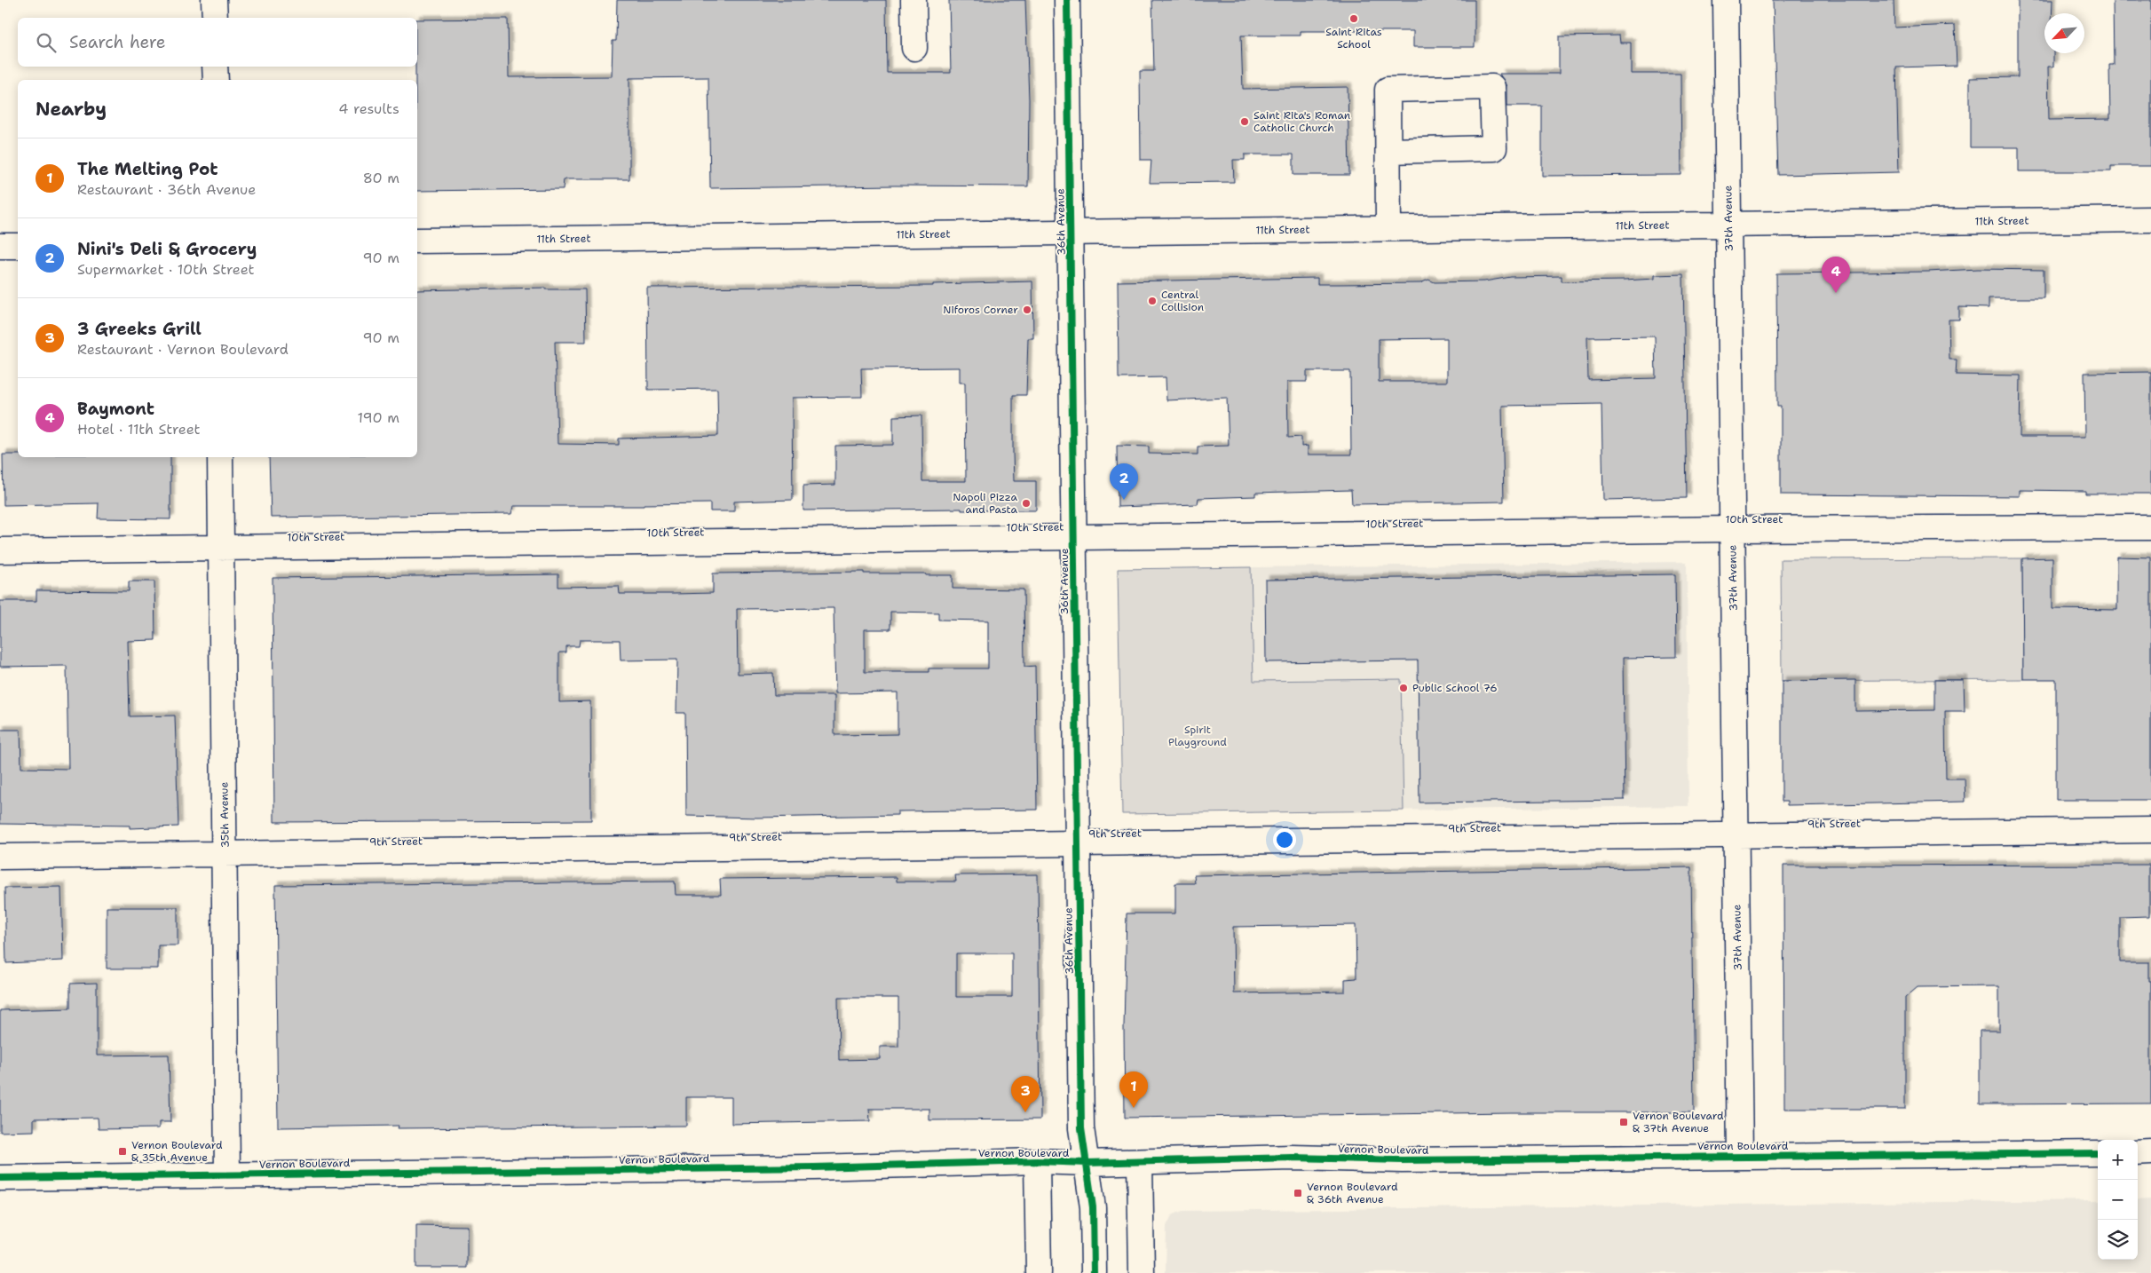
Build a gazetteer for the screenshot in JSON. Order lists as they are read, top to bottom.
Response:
{
  "streets": {
    "street": [
      "37th Avenue",
      "11th Street",
      "36th Avenue",
      "10th Street",
      "35th Avenue",
      "9th Street",
      "Vernon Boulevard"
    ]
  },
  "crossings": [
    ["37th Avenue", "11th Street"],
    ["37th Avenue", "10th Street"],
    ["37th Avenue", "9th Street"],
    ["37th Avenue", "Vernon Boulevard"],
    ["11th Street", "36th Avenue"],
    ["36th Avenue", "10th Street"],
    ["36th Avenue", "9th Street"],
    ["36th Avenue", "Vernon Boulevard"],
    ["10th Street", "35th Avenue"],
    ["35th Avenue", "9th Street"],
    ["35th Avenue", "Vernon Boulevard"]
  ],
  "parks": ["Spirit Playground"],
  "places": {
    "other": [
      "Saint Ritas School",
      "Saint Rita's Roman Catholic Church",
      "Central Collision",
      "Niforos Corner",
      "Napoli Pizza and Pasta",
      "Public School 76"
    ],
    "transit": ["Vernon Boulevard & 37th Avenue", "Vernon Boulevard & 35th Avenue", "Vernon Boulevard & 36th Avenue"]
  },
  "north": "bottom left",
  "page": {
    "search": "Search here",
    "heading": ["Nearby", "4 results"],
    "list": [
      {
        "mark": "1",
        "name": "The Melting Pot",
        "note": "Restaurant · 36th Avenue",
        "value": "80 m"
      },
      {
        "mark": "2",
        "name": "Nini's Deli & Grocery",
        "note": "Supermarket · 10th Street",
        "value": "90 m"
      },
      {
        "mark": "3",
        "name": "3 Greeks Grill",
        "note": "Restaurant · Vernon Boulevard",
        "value": "90 m"
      },
      {
        "mark": "4",
        "name": "Baymont",
        "note": "Hotel · 11th Street",
        "value": "190 m"
      }
    ],
    "pins": [
      "4",
      "2",
      "1",
      "3"
    ],
    "map_buttons": ["+", "−"]
  }
}
